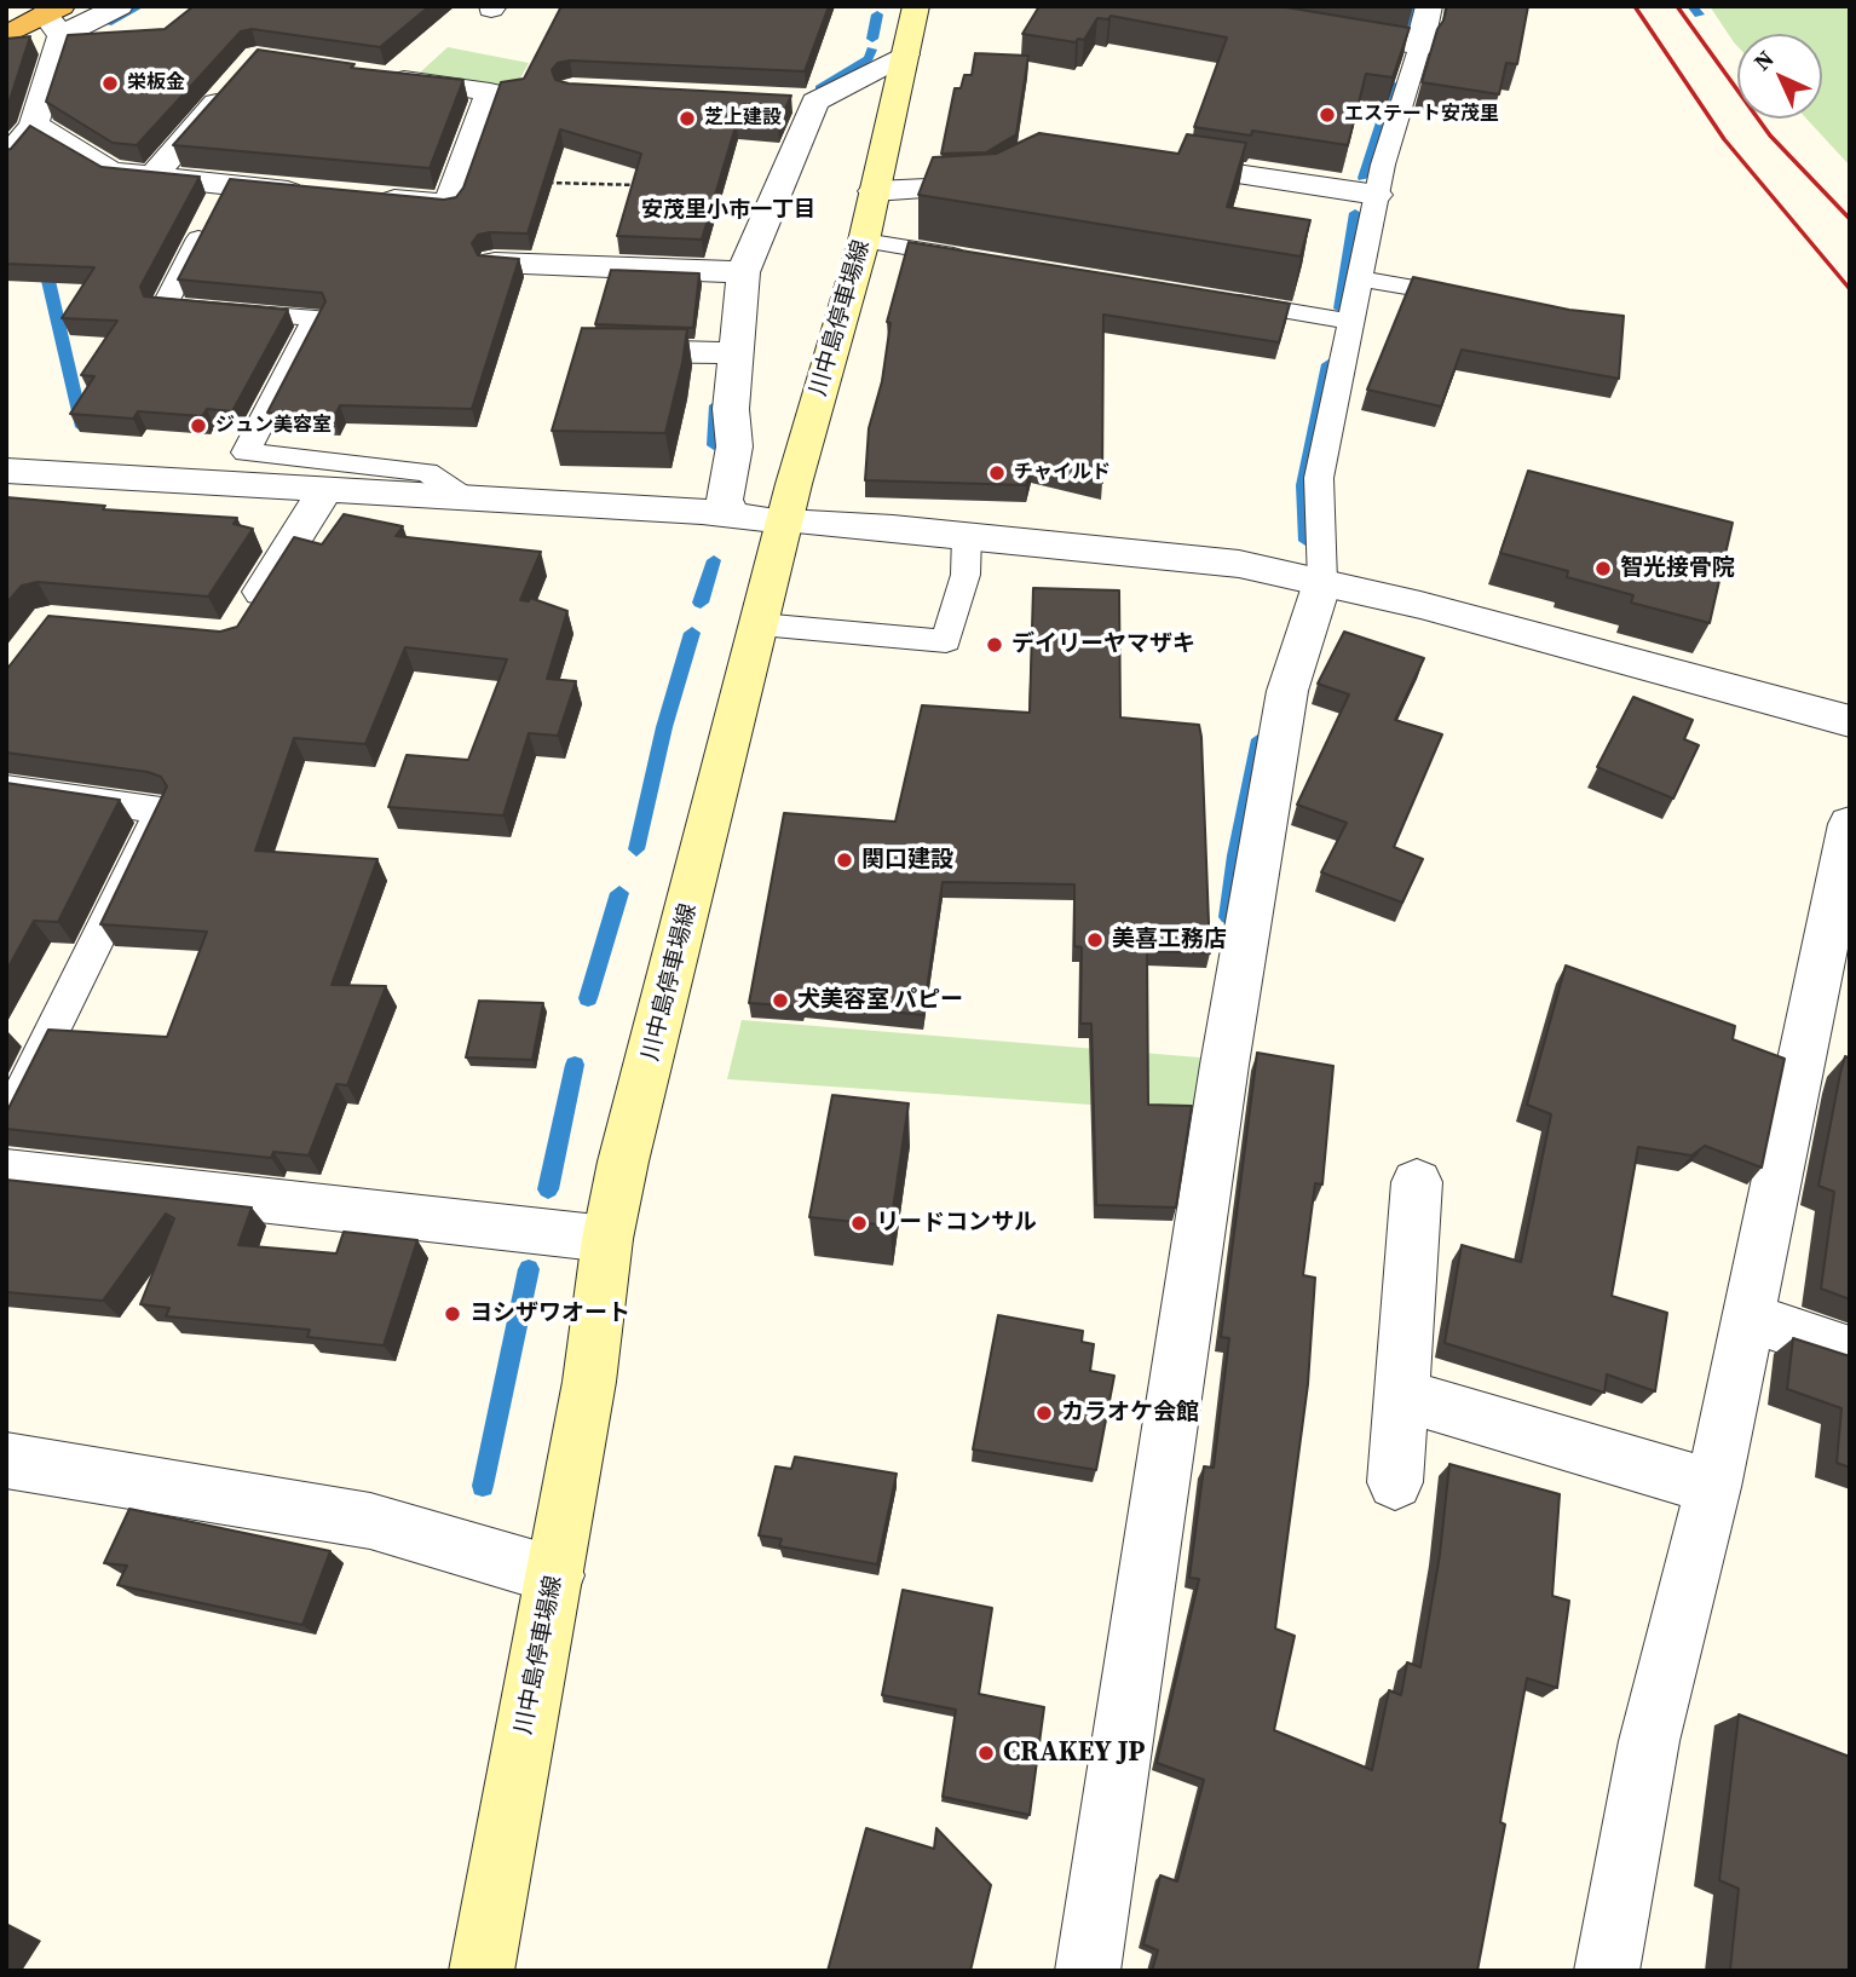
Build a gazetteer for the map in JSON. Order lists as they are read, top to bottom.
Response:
{
  "streets": {
    "main road": ["川中島停車場線"]
  },
  "districts": ["安茂里小市一丁目"],
  "places": [
    "栄板金",
    "エステート安茂里",
    "芝上建設",
    "ジュン美容室",
    "チャイルド",
    "智光接骨院",
    "デイリーヤマザキ",
    "関口建設",
    "美喜工務店",
    "犬美容室 パピー",
    "リードコンサル",
    "ヨシザワオート",
    "カラオケ会館",
    "CRAKEY JP"
  ],
  "north": "top left"
}
